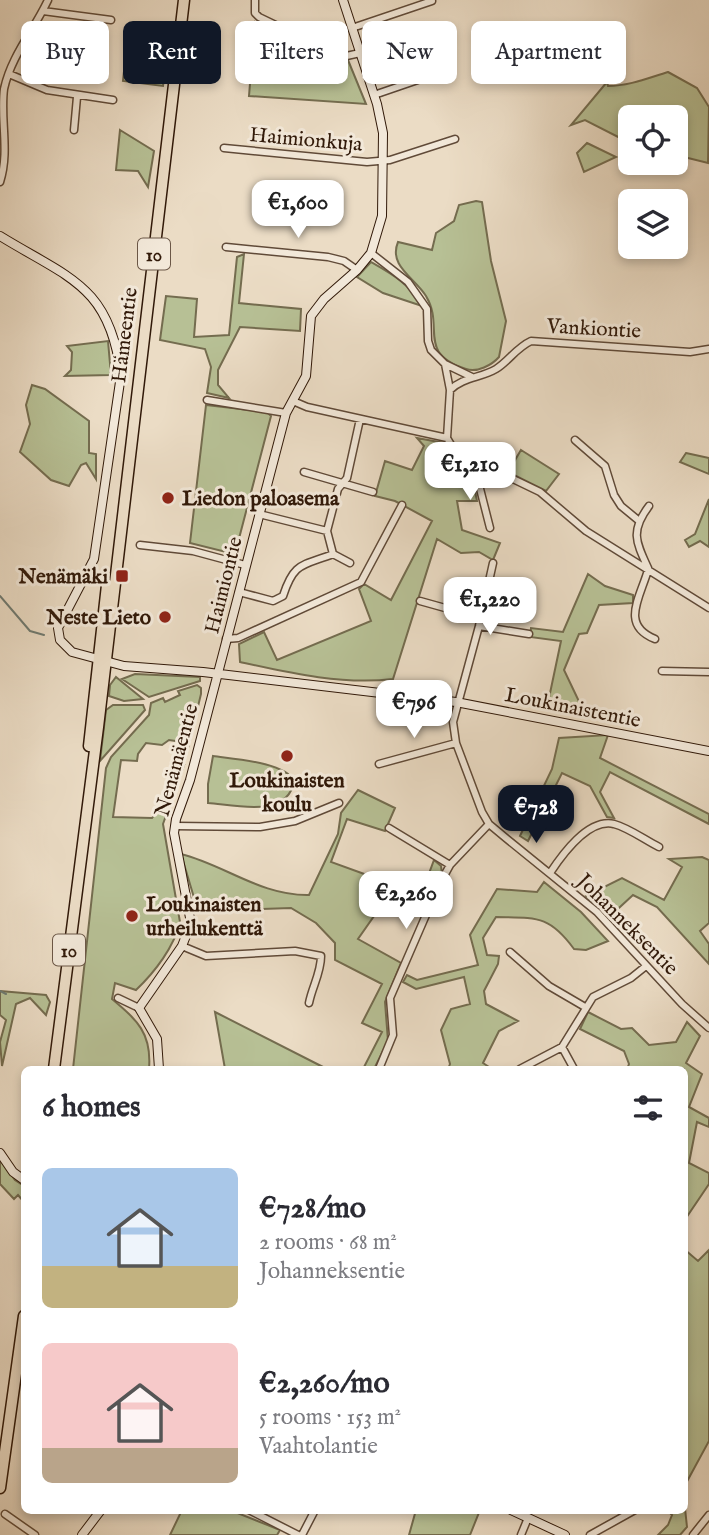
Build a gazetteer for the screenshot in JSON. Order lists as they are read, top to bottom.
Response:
{
  "streets": {
    "highway": ["10", "Hämeentie"],
    "street": [
      "Haimionkuja",
      "Vankiontie",
      "Haimiontie",
      "Loukinaistentie",
      "Nenämäentie",
      "Johanneksentie"
    ]
  },
  "crossings": [
    ["Haimionkuja", "Haimiontie"],
    ["Hämeentie", "Loukinaistentie"],
    ["Haimiontie", "Loukinaistentie"],
    ["Haimiontie", "Nenämäentie"],
    ["Loukinaistentie", "Nenämäentie"],
    ["Loukinaistentie", "Johanneksentie"]
  ],
  "places": {
    "other": [
      "Liedon paloasema",
      "Neste Lieto",
      "Loukinaisten koulu",
      "Loukinaisten urheilukenttä"
    ],
    "transit": ["Nenämäki"]
  },
  "page": {
    "chip": [
      "Buy",
      "Rent",
      "Filters",
      "New",
      "Apartment"
    ],
    "price": [
      "€1,600",
      "€1,210",
      "€1,220",
      "€796",
      "€728",
      "€2,260"
    ],
    "heading": "6 homes",
    "list": [
      {
        "name": "€728/mo",
        "note": "2 rooms · 68 m² · Johanneksentie"
      },
      {
        "name": "€2,260/mo",
        "note": "5 rooms · 153 m² · Vaahtolantie"
      }
    ]
  }
}
